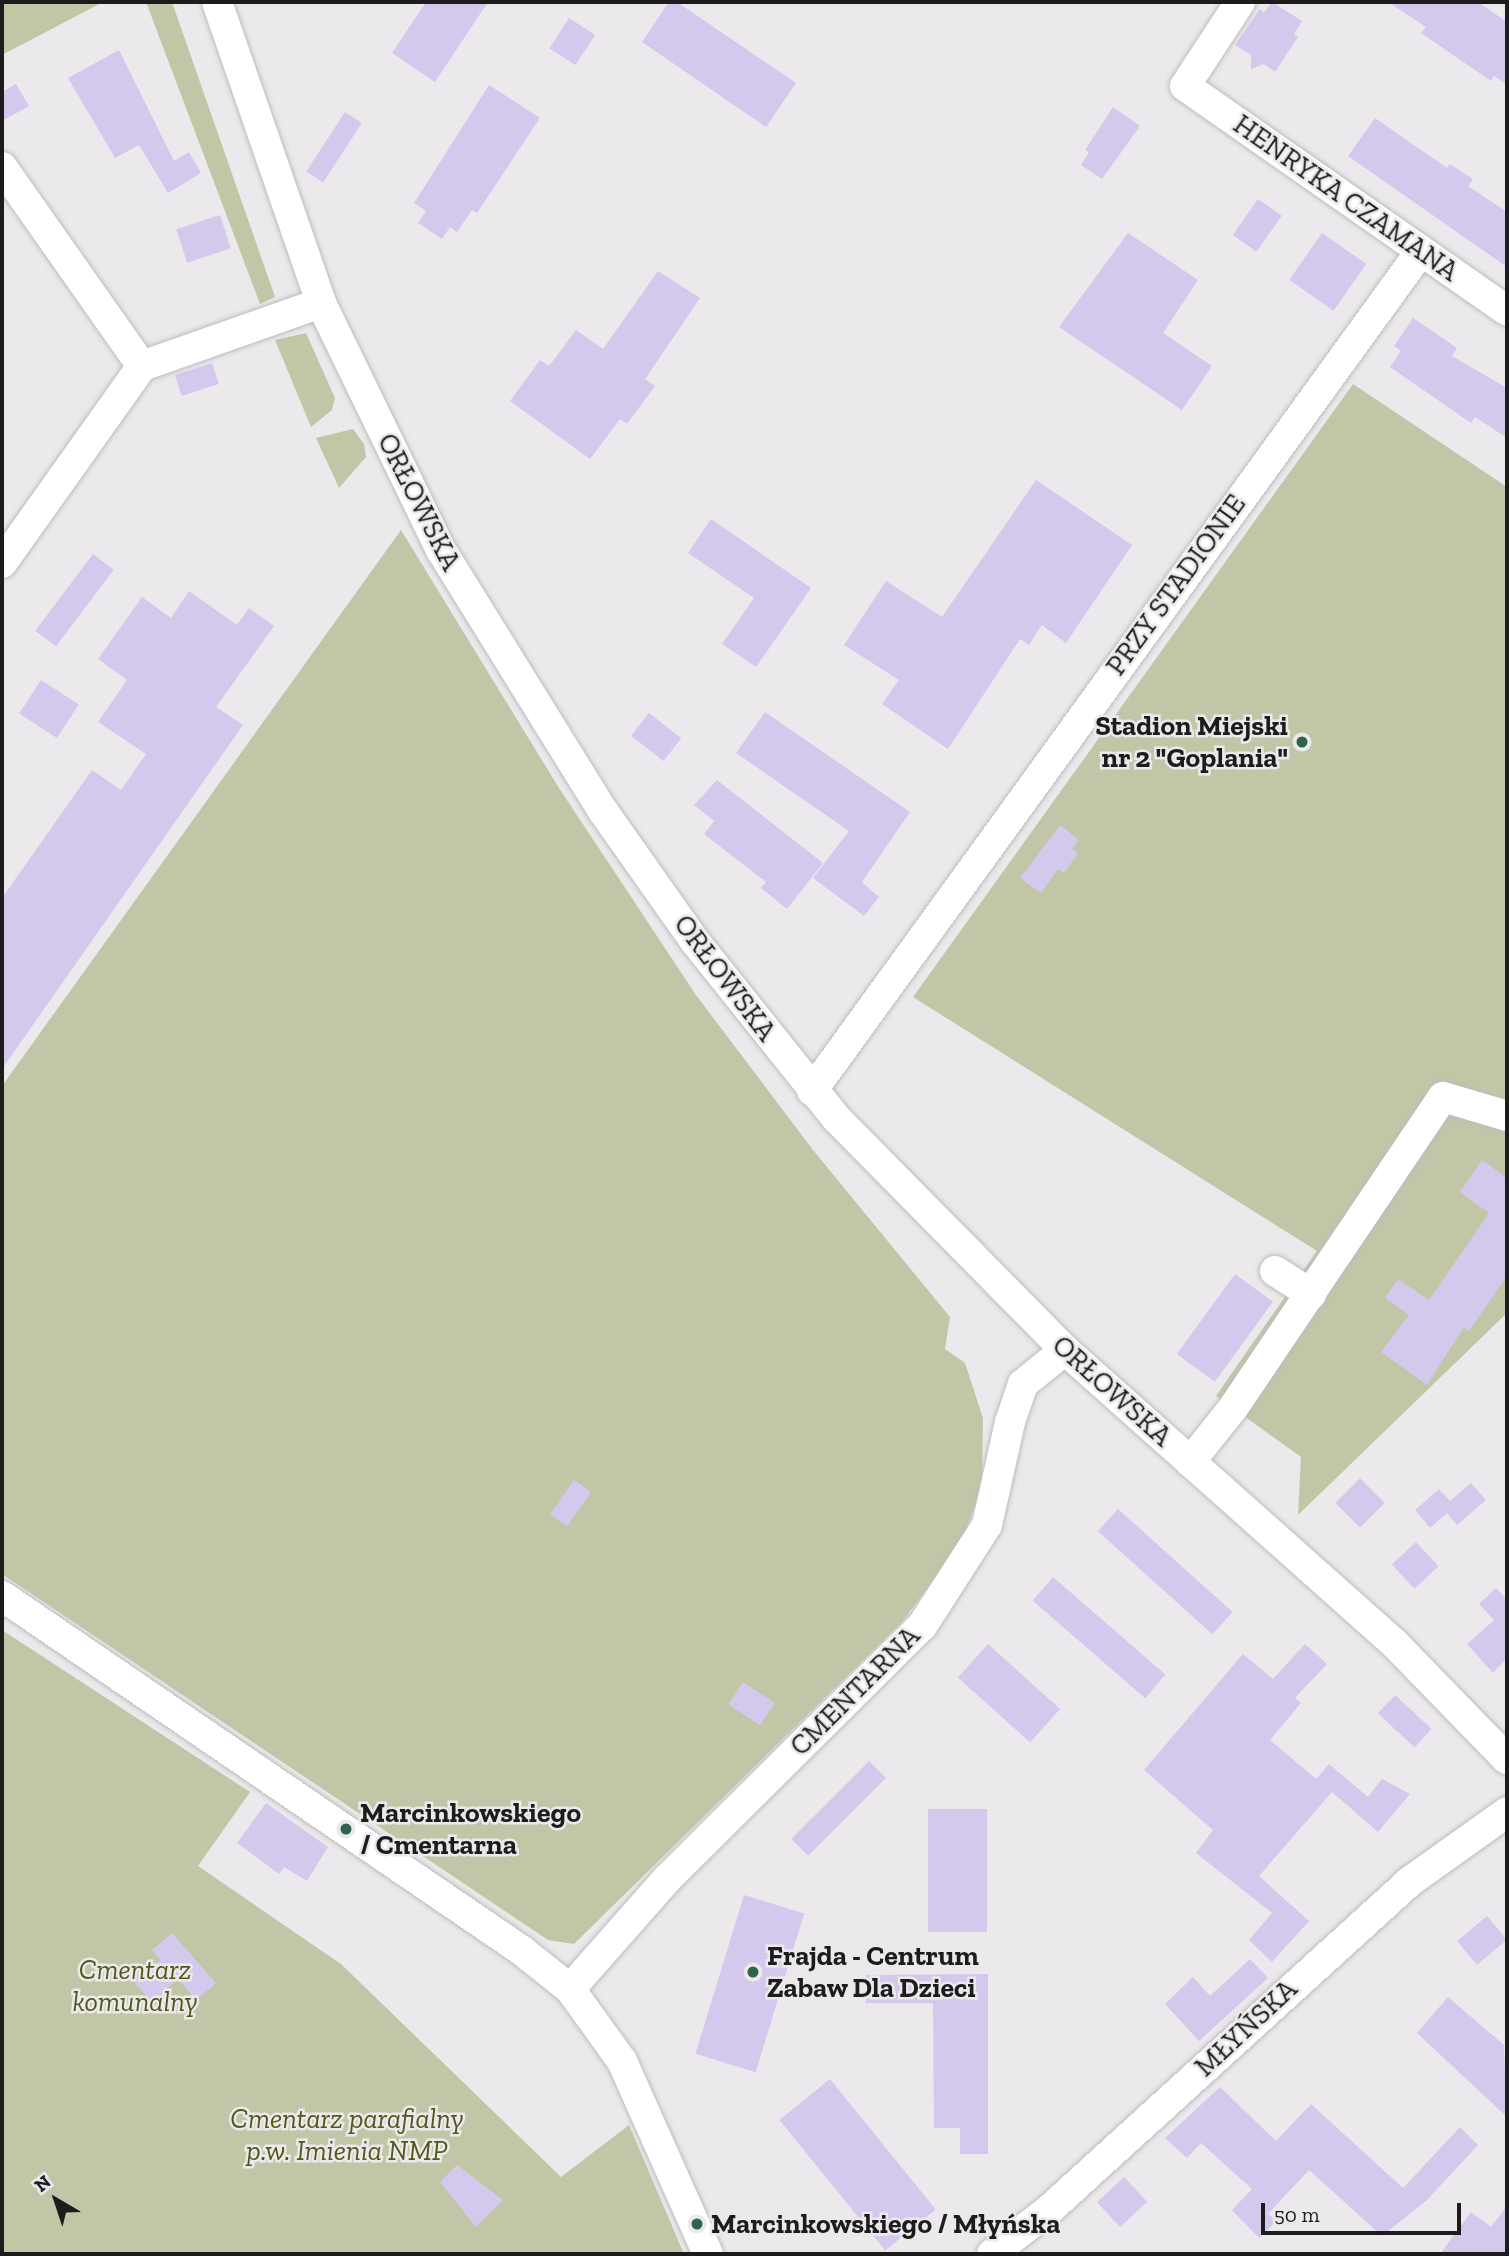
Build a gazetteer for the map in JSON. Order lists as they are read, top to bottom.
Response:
{
  "streets": {
    "street": [
      "HENRYKA CZAMANA",
      "ORŁOWSKA",
      "PRZY STADIONIE",
      "CMENTARNA",
      "MŁYŃSKA"
    ]
  },
  "crossings": [
    ["HENRYKA CZAMANA", "PRZY STADIONIE"],
    ["ORŁOWSKA", "PRZY STADIONIE"],
    ["ORŁOWSKA", "CMENTARNA"]
  ],
  "parks": ["Cmentarz komunalny", "Cmentarz parafialny p.w. Imienia NMP"],
  "places": [
    "Stadion Miejski nr 2 \"Goplania\"",
    "Marcinkowskiego / Cmentarna",
    "Frajda - Centrum Zabaw Dla Dzieci",
    "Marcinkowskiego / Młyńska"
  ],
  "scale_bar": "50 m",
  "north": "top left"
}
